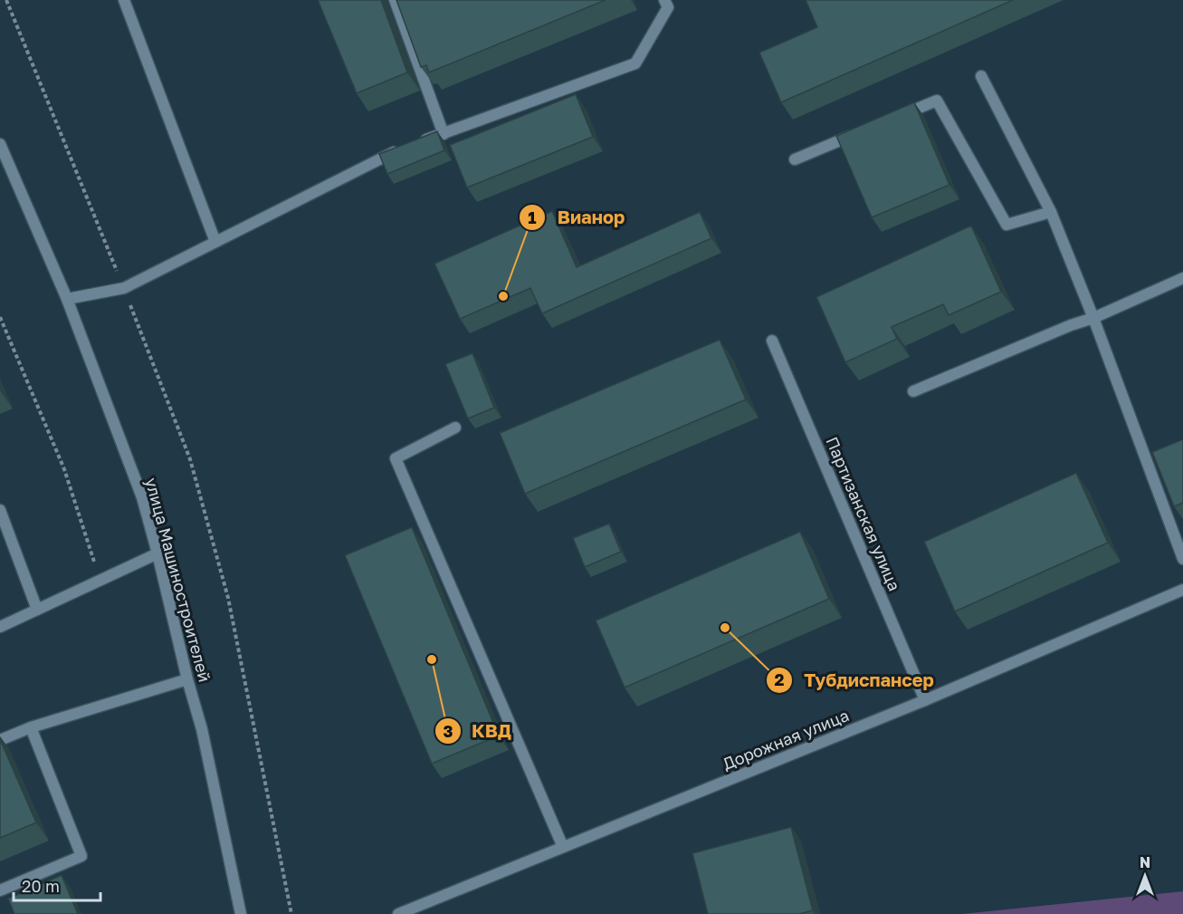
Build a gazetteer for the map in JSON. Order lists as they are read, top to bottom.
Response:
{
  "streets": {
    "street": ["Партизанская улица", "улица Машиностроителей", "Дорожная улица"]
  },
  "crossings": [
    ["Партизанская улица", "Дорожная улица"]
  ],
  "places": ["Вианор", "Тубдиспансер", "КВД"],
  "scale_bar": "20 m",
  "north": "top"
}
